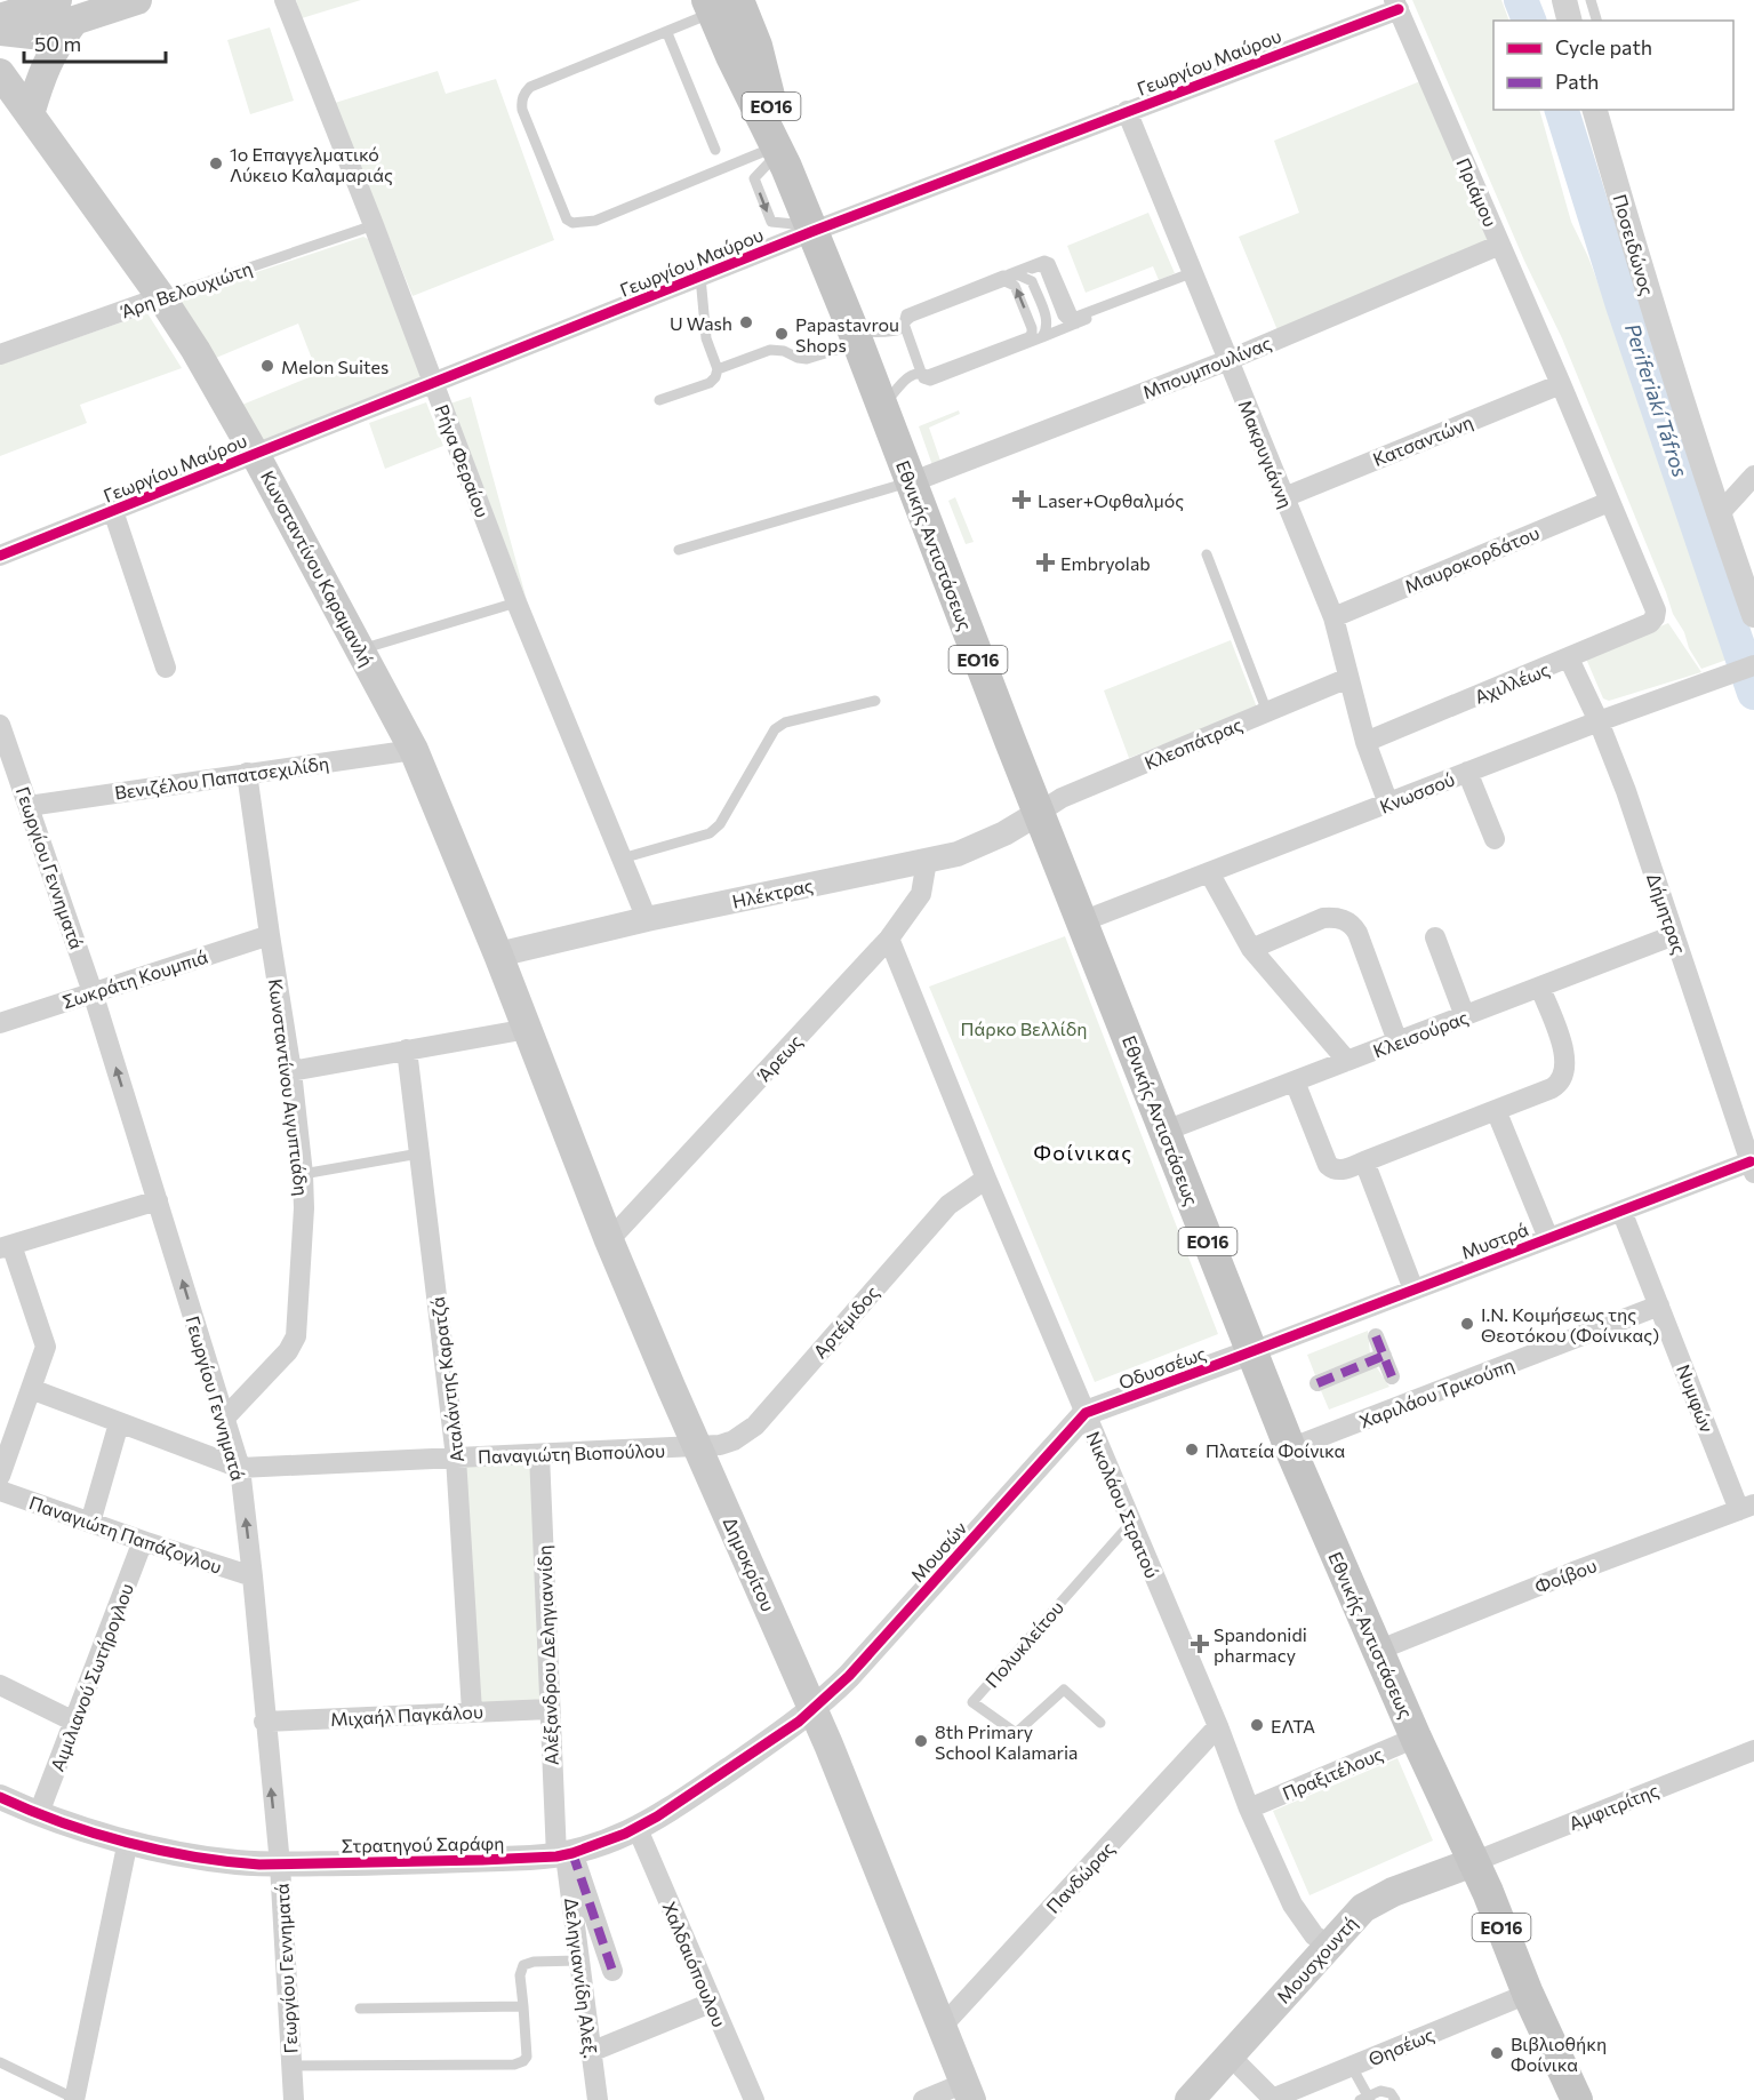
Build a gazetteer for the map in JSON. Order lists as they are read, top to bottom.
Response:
{
  "streets": {
    "main road": [
      "ΕΟ16",
      "Εθνικής Αντιστάσεως",
      "Κωνσταντίνου Καραμανλή",
      "Δημοκρίτου",
      "Μουσχουντή"
    ],
    "street": [
      "Γεωργίου Μαύρου",
      "Πριάμου",
      "Ποσειδώνος",
      "Άρη Βελουχιώτη",
      "Μπουμπουλίνας",
      "Κατσαντώνη",
      "Μακρυγιάννη",
      "Ρήγα Φεραίου",
      "Μαυροκορδάτου",
      "Αχιλλέως",
      "Κλεοπάτρας",
      "Βενιζέλου Παπατσεχιλίδη",
      "Κνωσσού",
      "Γεωργίου Γεννηματά",
      "Ηλέκτρας",
      "Δήμητρας",
      "Σωκράτη Κουμπιά",
      "Κλεισούρας",
      "Άρεως",
      "Κωνσταντίνου Αιγυπτιάδη",
      "Μυστρά",
      "Αρτέμιδος",
      "Οδυσσέως",
      "Αταλάντης Καρατζά",
      "Χαριλάου Τρικούπη",
      "Νυμφών",
      "Παναγιώτη Βιοπούλου",
      "Νικολάου Στρατού",
      "Παναγιώτη Παπάζογλου",
      "Μουσών",
      "Φοίβου",
      "Αλέξανδρου Δεληγιαννίδη",
      "Αιμιλιανού Σωτήρογλου",
      "Μιχαήλ Παγκάλου",
      "Πραξιτέλους",
      "Αμφιτρίτης",
      "Στρατηγού Σαράφη",
      "Πανδώρας",
      "Χαλδαιόπουλου",
      "Δεληγιαννίδη Αλεξ.",
      "Θησέως"
    ],
    "lane": ["Πολυκλείτου"]
  },
  "crossings": [
    ["Γεωργίου Μαύρου", "Πριάμου"],
    ["Γεωργίου Μαύρου", "Μακρυγιάννη"],
    ["Γεωργίου Μαύρου", "Ρήγα Φεραίου"],
    ["Γεωργίου Μαύρου", "Εθνικής Αντιστάσεως"],
    ["Γεωργίου Μαύρου", "Κωνσταντίνου Καραμανλή"],
    ["Πριάμου", "Μπουμπουλίνας"],
    ["Πριάμου", "Κατσαντώνη"],
    ["Πριάμου", "Μαυροκορδάτου"],
    ["Πριάμου", "Αχιλλέως"],
    ["Άρη Βελουχιώτη", "Ρήγα Φεραίου"],
    ["Άρη Βελουχιώτη", "Κωνσταντίνου Καραμανλή"],
    ["Μπουμπουλίνας", "Μακρυγιάννη"],
    ["Μπουμπουλίνας", "Εθνικής Αντιστάσεως"],
    ["Κατσαντώνη", "Μακρυγιάννη"],
    ["Μακρυγιάννη", "Μαυροκορδάτου"],
    ["Μακρυγιάννη", "Αχιλλέως"],
    ["Μακρυγιάννη", "Κλεοπάτρας"],
    ["Μακρυγιάννη", "Κνωσσού"],
    ["Ρήγα Φεραίου", "Ηλέκτρας"],
    ["Εθνικής Αντιστάσεως", "Κλεοπάτρας"],
    ["Εθνικής Αντιστάσεως", "Κνωσσού"],
    ["Εθνικής Αντιστάσεως", "Ηλέκτρας"],
    ["Εθνικής Αντιστάσεως", "Κλεισούρας"],
    ["Εθνικής Αντιστάσεως", "Μυστρά"],
    ["Εθνικής Αντιστάσεως", "Οδυσσέως"],
    ["Εθνικής Αντιστάσεως", "Χαριλάου Τρικούπη"],
    ["Εθνικής Αντιστάσεως", "Φοίβου"],
    ["Εθνικής Αντιστάσεως", "Πραξιτέλους"],
    ["Εθνικής Αντιστάσεως", "Αμφιτρίτης"],
    ["Εθνικής Αντιστάσεως", "Μουσχουντή"],
    ["Εθνικής Αντιστάσεως", "Θησέως"],
    ["Κωνσταντίνου Καραμανλή", "Βενιζέλου Παπατσεχιλίδη"],
    ["Κωνσταντίνου Καραμανλή", "Ηλέκτρας"],
    ["Κωνσταντίνου Καραμανλή", "Δημοκρίτου"],
    ["Αχιλλέως", "Δήμητρας"],
    ["Κλεοπάτρας", "Ηλέκτρας"],
    ["Βενιζέλου Παπατσεχιλίδη", "Γεωργίου Γεννηματά"],
    ["Βενιζέλου Παπατσεχιλίδη", "Κωνσταντίνου Αιγυπτιάδη"],
    ["Κνωσσού", "Δήμητρας"],
    ["Γεωργίου Γεννηματά", "Σωκράτη Κουμπιά"],
    ["Γεωργίου Γεννηματά", "Κωνσταντίνου Αιγυπτιάδη"],
    ["Γεωργίου Γεννηματά", "Παναγιώτη Βιοπούλου"],
    ["Γεωργίου Γεννηματά", "Παναγιώτη Παπάζογλου"],
    ["Γεωργίου Γεννηματά", "Μιχαήλ Παγκάλου"],
    ["Γεωργίου Γεννηματά", "Στρατηγού Σαράφη"],
    ["Ηλέκτρας", "Άρεως"],
    ["Δήμητρας", "Κλεισούρας"],
    ["Δήμητρας", "Μυστρά"],
    ["Σωκράτη Κουμπιά", "Κωνσταντίνου Αιγυπτιάδη"],
    ["Άρεως", "Νικολάου Στρατού"],
    ["Άρεως", "Δημοκρίτου"],
    ["Μυστρά", "Οδυσσέως"],
    ["Μυστρά", "Νυμφών"],
    ["Αρτέμιδος", "Παναγιώτη Βιοπούλου"],
    ["Αρτέμιδος", "Νικολάου Στρατού"],
    ["Αρτέμιδος", "Δημοκρίτου"],
    ["Οδυσσέως", "Νικολάου Στρατού"],
    ["Οδυσσέως", "Μουσών"],
    ["Αταλάντης Καρατζά", "Παναγιώτη Βιοπούλου"],
    ["Αταλάντης Καρατζά", "Μιχαήλ Παγκάλου"],
    ["Χαριλάου Τρικούπη", "Νυμφών"],
    ["Νυμφών", "Φοίβου"],
    ["Παναγιώτη Βιοπούλου", "Δημοκρίτου"],
    ["Παναγιώτη Βιοπούλου", "Αλέξανδρου Δεληγιαννίδη"],
    ["Νικολάου Στρατού", "Μουσών"],
    ["Νικολάου Στρατού", "Πολυκλείτου"],
    ["Νικολάου Στρατού", "Πραξιτέλους"],
    ["Νικολάου Στρατού", "Πανδώρας"],
    ["Νικολάου Στρατού", "Μουσχουντή"],
    ["Παναγιώτη Παπάζογλου", "Αιμιλιανού Σωτήρογλου"],
    ["Μουσών", "Δημοκρίτου"],
    ["Μουσών", "Στρατηγού Σαράφη"],
    ["Δημοκρίτου", "Στρατηγού Σαράφη"],
    ["Δημοκρίτου", "Πανδώρας"],
    ["Αλέξανδρου Δεληγιαννίδη", "Μιχαήλ Παγκάλου"],
    ["Αλέξανδρου Δεληγιαννίδη", "Στρατηγού Σαράφη"],
    ["Αλέξανδρου Δεληγιαννίδη", "Δεληγιαννίδη Αλεξ."],
    ["Αιμιλιανού Σωτήρογλου", "Στρατηγού Σαράφη"],
    ["Αμφιτρίτης", "Μουσχουντή"],
    ["Στρατηγού Σαράφη", "Χαλδαιόπουλου"],
    ["Στρατηγού Σαράφη", "Δεληγιαννίδη Αλεξ."]
  ],
  "one_way": ["Γεωργίου Γεννηματά"],
  "districts": ["Φοίνικας"],
  "water": ["Periferiakí Táfros"],
  "parks": ["Πάρκο Βελλίδη"],
  "places": {
    "other": [
      "1ο Επαγγελματικό Λύκειο Καλαμαριάς",
      "U Wash",
      "Papastavrou Shops",
      "Melon Suites",
      "Ι.Ν. Κοιμήσεως της Θεοτόκου (Φοίνικας)",
      "Πλατεία Φοίνικα",
      "ΕΛΤΑ",
      "8th Primary School Kalamaria",
      "Βιβλιοθήκη Φοίνικα"
    ],
    "health": ["Laser+Οφθαλμός", "Embryolab", "Spandonidi pharmacy"]
  },
  "legend": ["Cycle path", "Path"],
  "scale_bar": "50 m"
}
